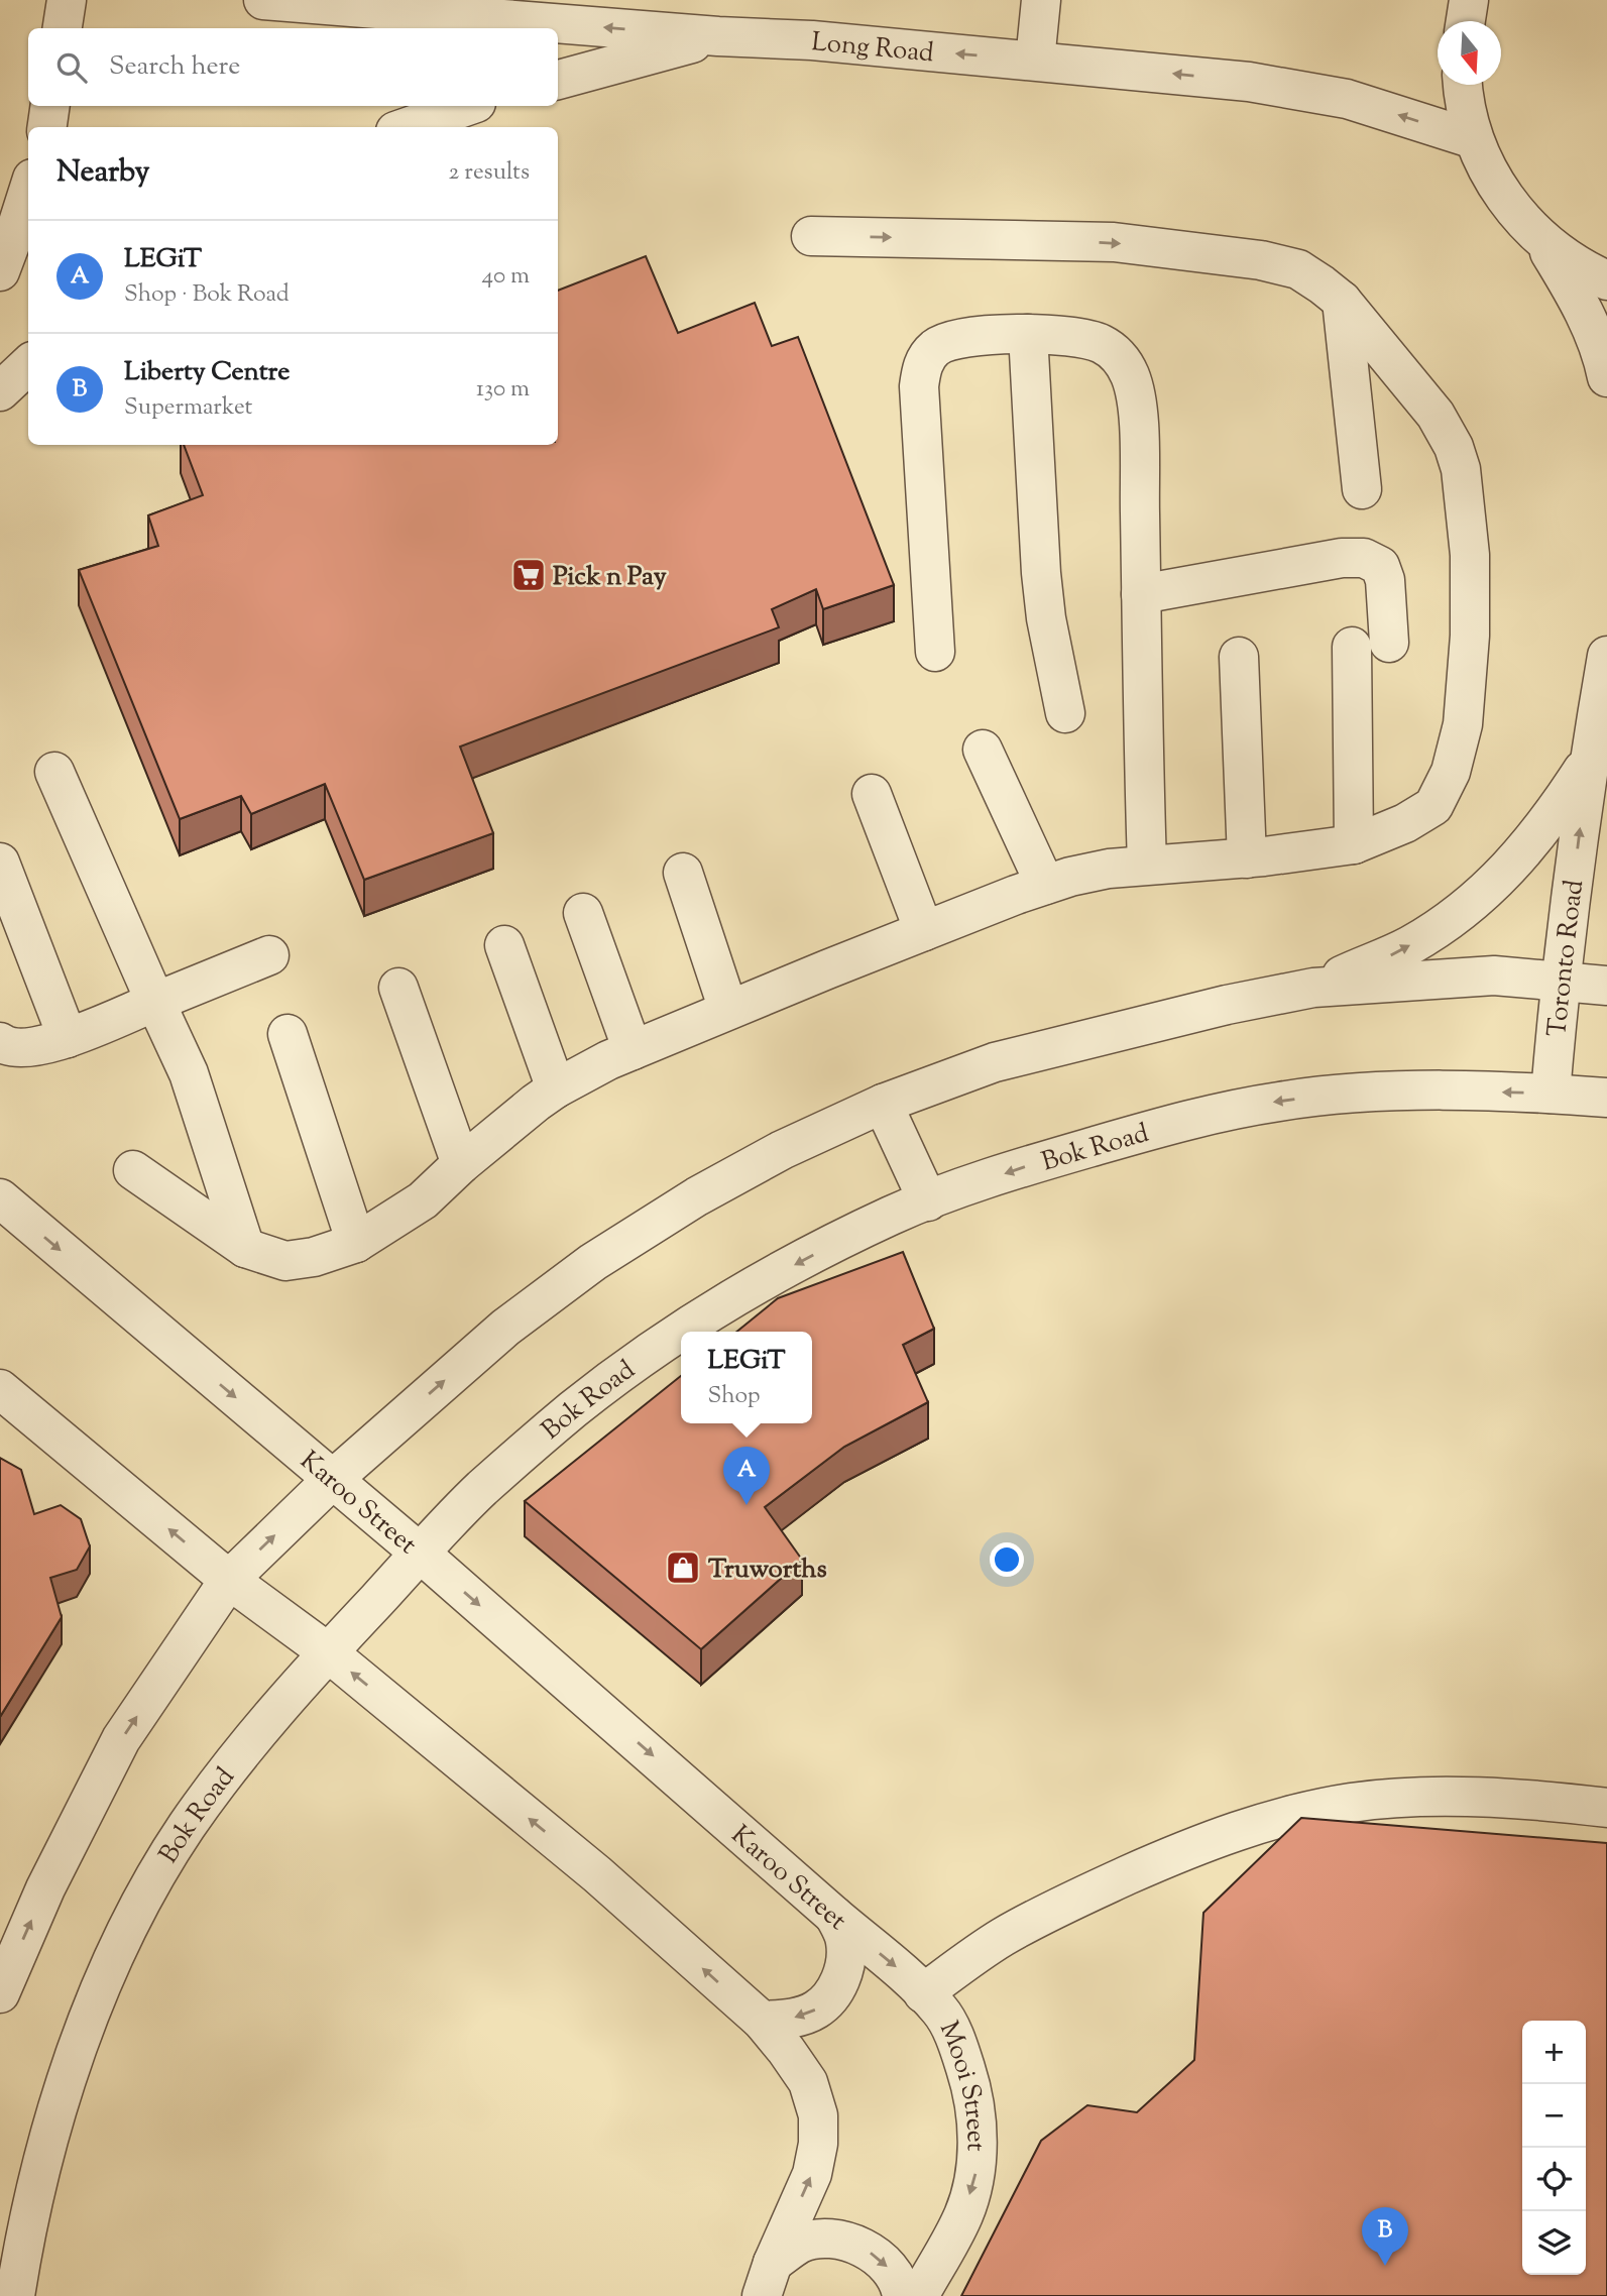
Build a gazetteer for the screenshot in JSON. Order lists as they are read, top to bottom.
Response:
{
  "streets": {
    "street": [
      "Long Road",
      "Toronto Road",
      "Bok Road",
      "Karoo Street",
      "Mooi Street"
    ]
  },
  "crossings": [
    ["Toronto Road", "Bok Road"],
    ["Bok Road", "Karoo Street"],
    ["Karoo Street", "Mooi Street"]
  ],
  "one_way": ["Mooi Street"],
  "places": {
    "supermarket": ["Pick n Pay"],
    "shop": ["Truworths"]
  },
  "north": "bottom",
  "page": {
    "search": "Search here",
    "heading": ["Nearby", "2 results"],
    "list": [
      {
        "mark": "A",
        "name": "LEGiT",
        "note": "Shop · Bok Road",
        "value": "40 m"
      },
      {
        "mark": "B",
        "name": "Liberty Centre",
        "note": "Supermarket",
        "value": "130 m"
      }
    ],
    "popup": ["LEGiT", "Shop"],
    "pins": ["A", "B"],
    "map_buttons": ["+", "−"]
  }
}
